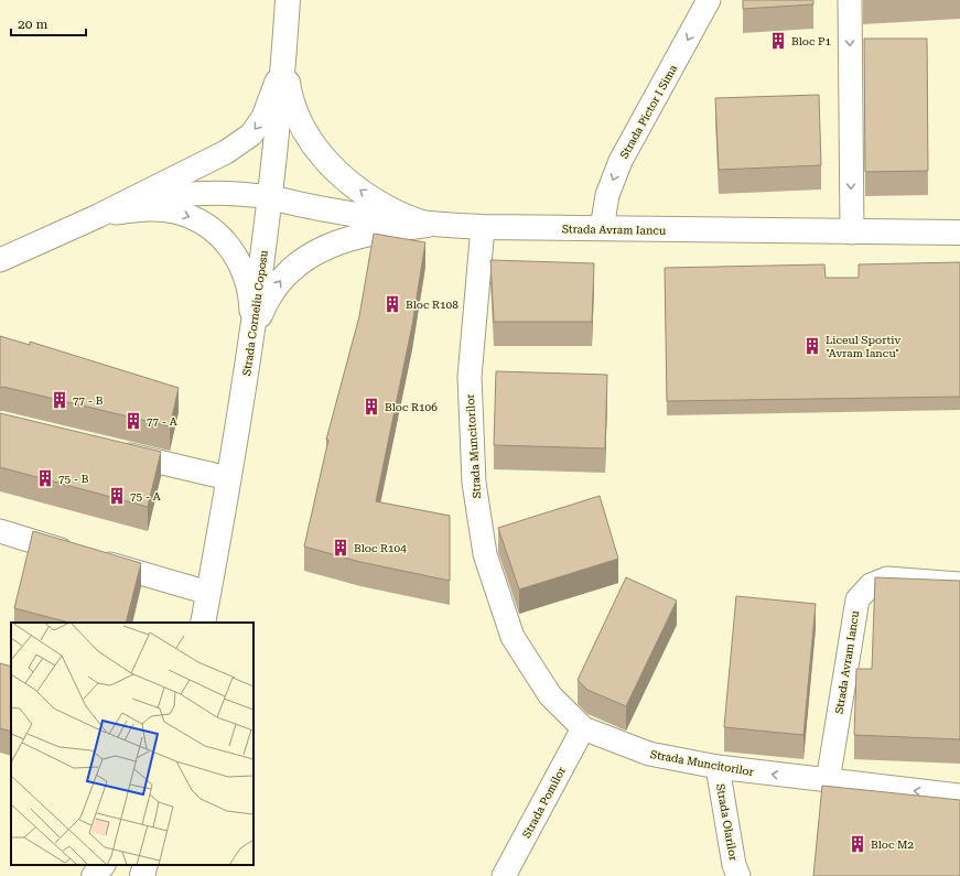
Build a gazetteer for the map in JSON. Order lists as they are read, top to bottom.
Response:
{
  "streets": {
    "main road": ["Strada Avram Iancu", "Strada Corneliu Coposu"],
    "street": [
      "Strada Pictor I Sima",
      "Strada Muncitorilor",
      "Strada Pomilor",
      "Strada Olarilor"
    ]
  },
  "crossings": [
    ["Strada Pictor I Sima", "Strada Avram Iancu"],
    ["Strada Avram Iancu", "Strada Corneliu Coposu"],
    ["Strada Avram Iancu", "Strada Muncitorilor"],
    ["Strada Muncitorilor", "Strada Pomilor"],
    ["Strada Muncitorilor", "Strada Olarilor"]
  ],
  "places": {
    "building": [
      "Bloc P1",
      "Bloc R108",
      "Liceul Sportiv \"Avram Iancu\"",
      "77 - B",
      "Bloc R106",
      "77 - A",
      "75 - B",
      "75 - A",
      "Bloc R104",
      "Bloc M2"
    ]
  },
  "scale_bar": "20 m"
}
